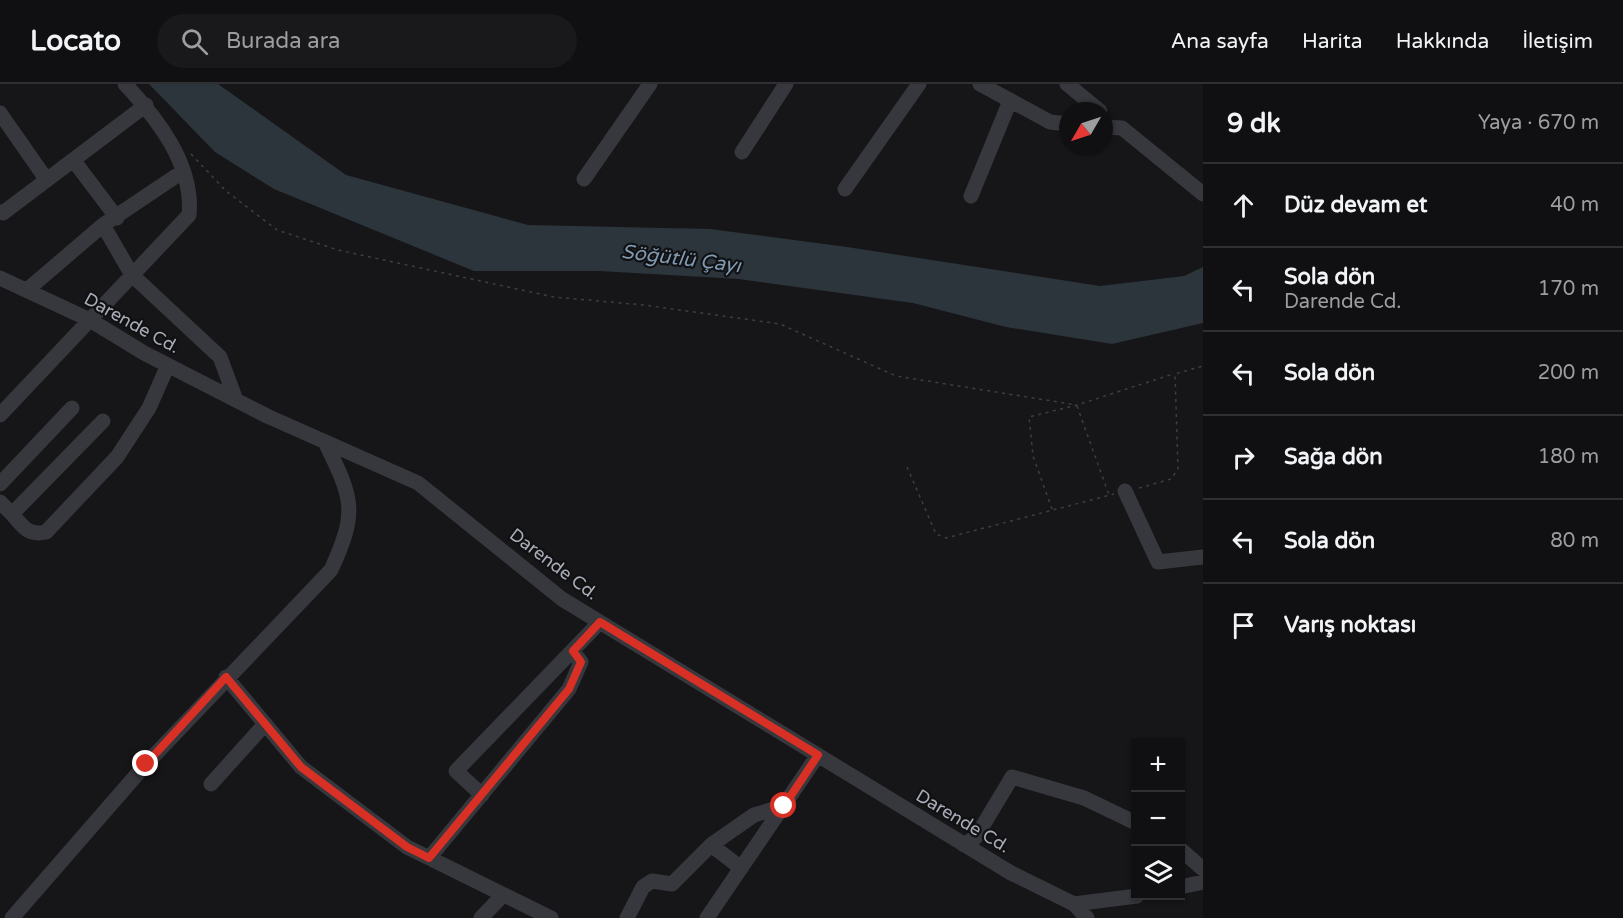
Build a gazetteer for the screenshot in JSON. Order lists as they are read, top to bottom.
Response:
{
  "streets": {
    "street": ["Darende Cd."]
  },
  "water": ["Söğütlü Çayı"],
  "north": "bottom left",
  "page": {
    "header": "Locato",
    "search": "Burada ara",
    "nav": [
      "Ana sayfa",
      "Harita",
      "Hakkında",
      "İletişim"
    ],
    "heading": ["9 dk", "Yaya · 670 m"],
    "list": [
      ["Düz devam et", "40 m"],
      ["Sola dön", "Darende Cd.", "170 m"],
      ["Sola dön", "200 m"],
      ["Sağa dön", "180 m"],
      ["Sola dön", "80 m"],
      "Varış noktası"
    ],
    "map_buttons": ["+", "−"]
  }
}
